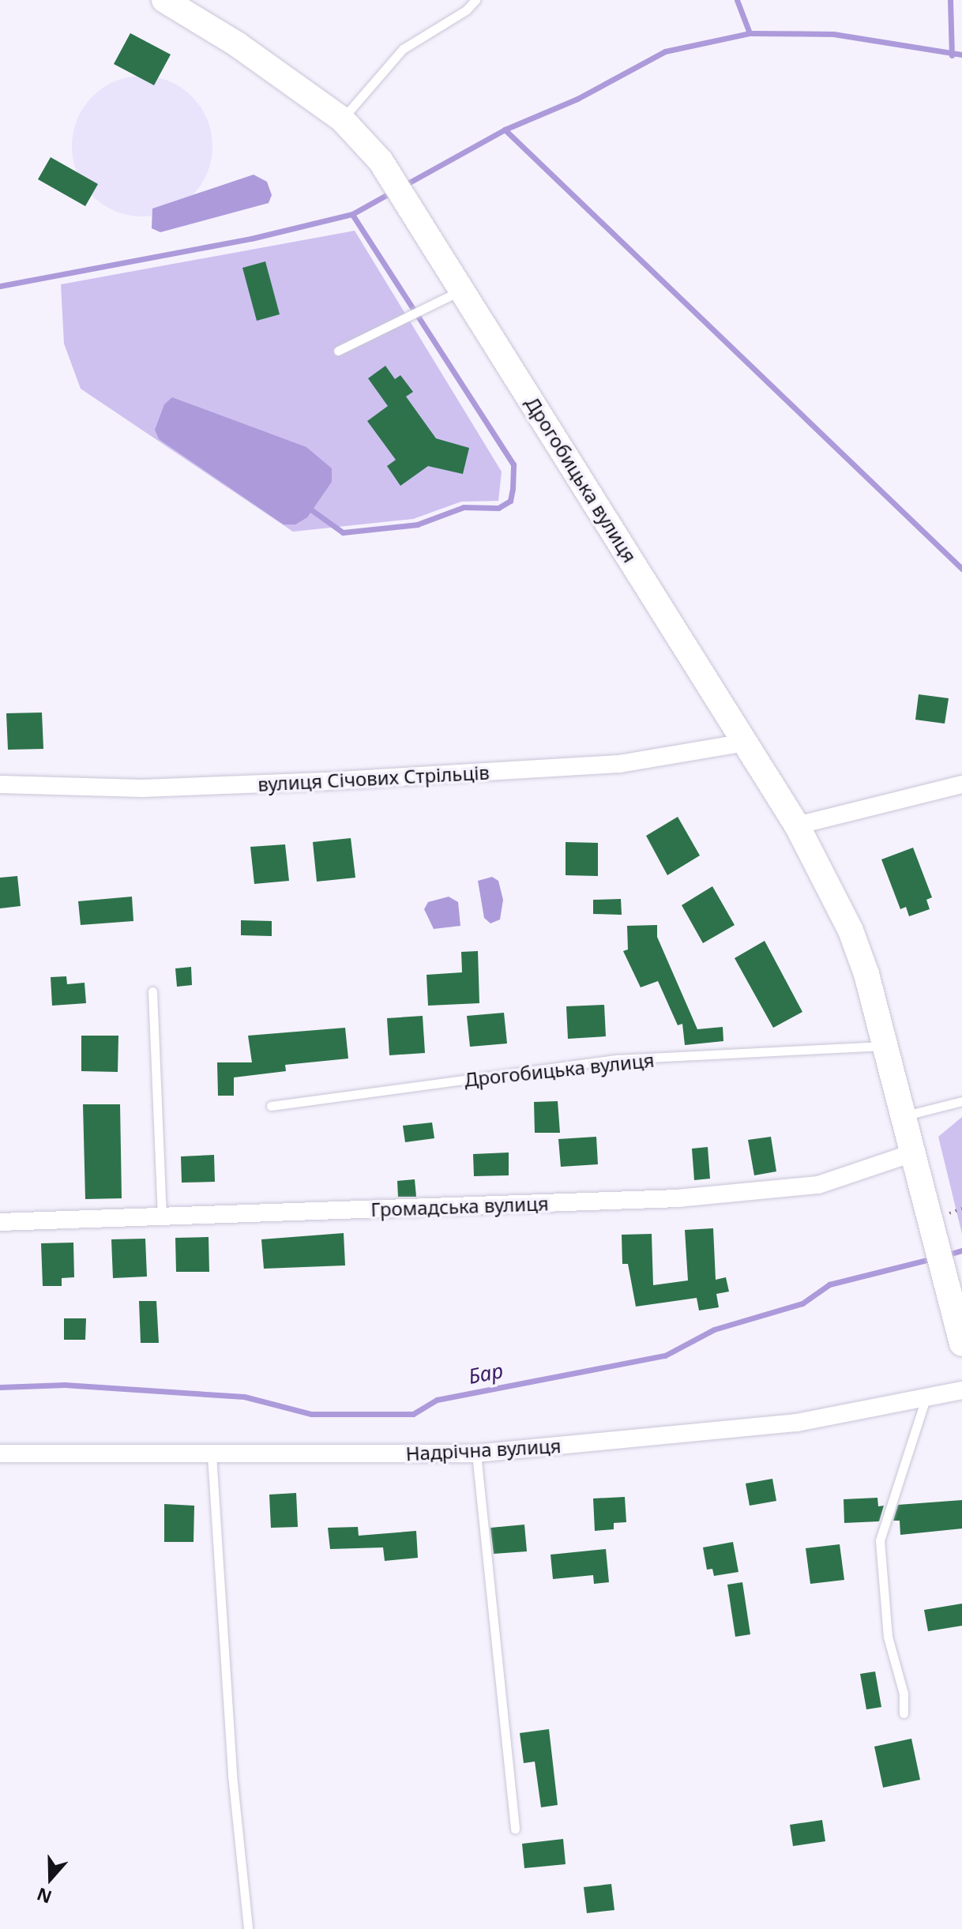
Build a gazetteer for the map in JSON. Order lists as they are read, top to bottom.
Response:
{
  "streets": {
    "main road": ["Дрогобицька вулиця"],
    "street": ["вулиця Січових Стрільців", "Громадська вулиця", "Надрічна вулиця"]
  },
  "crossings": [
    ["Дрогобицька вулиця", "вулиця Січових Стрільців"],
    ["Дрогобицька вулиця", "Громадська вулиця"]
  ],
  "water": ["Бар"],
  "north": "bottom"
}
